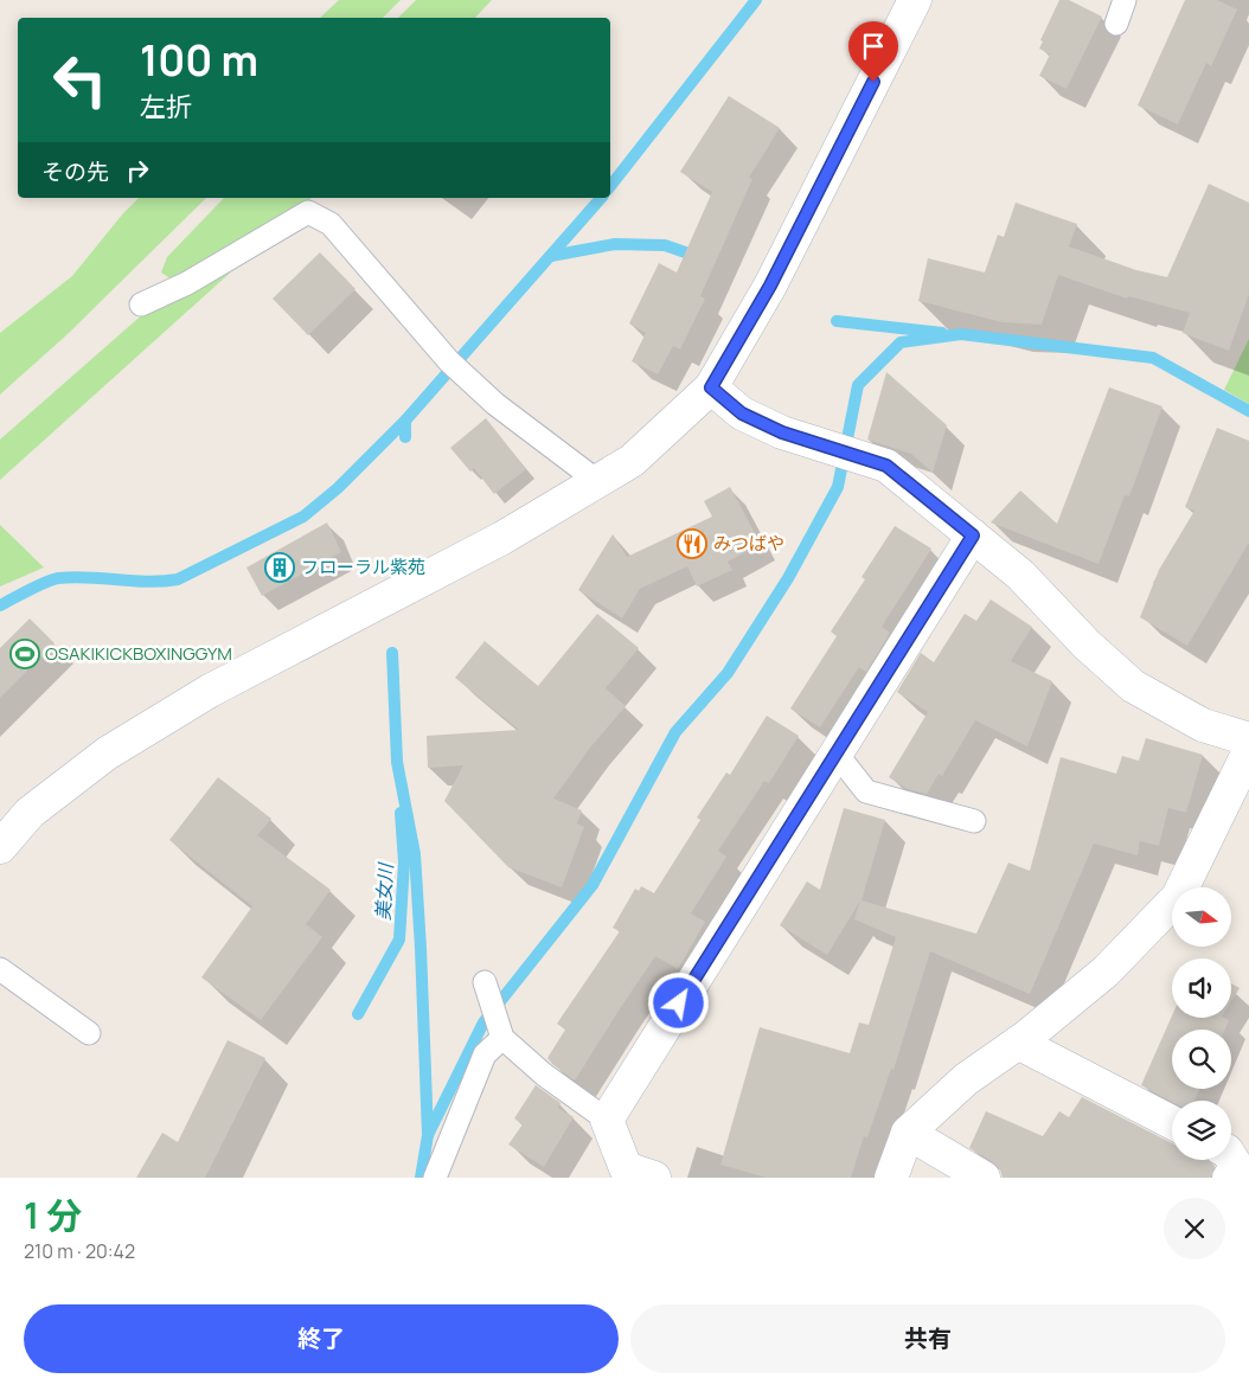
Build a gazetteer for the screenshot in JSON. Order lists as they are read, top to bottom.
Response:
{
  "water": ["美女川"],
  "places": {
    "restaurant": ["みつばや"],
    "building": ["フローラル紫苑"],
    "sports": ["OSAKIKICKBOXINGGYM"]
  },
  "north": "right",
  "page": {
    "turn": ["100 m", "左折"],
    "then": "その先",
    "heading": ["1 分", "210 m · 20:42"],
    "buttons": ["終了", "共有"]
  }
}
